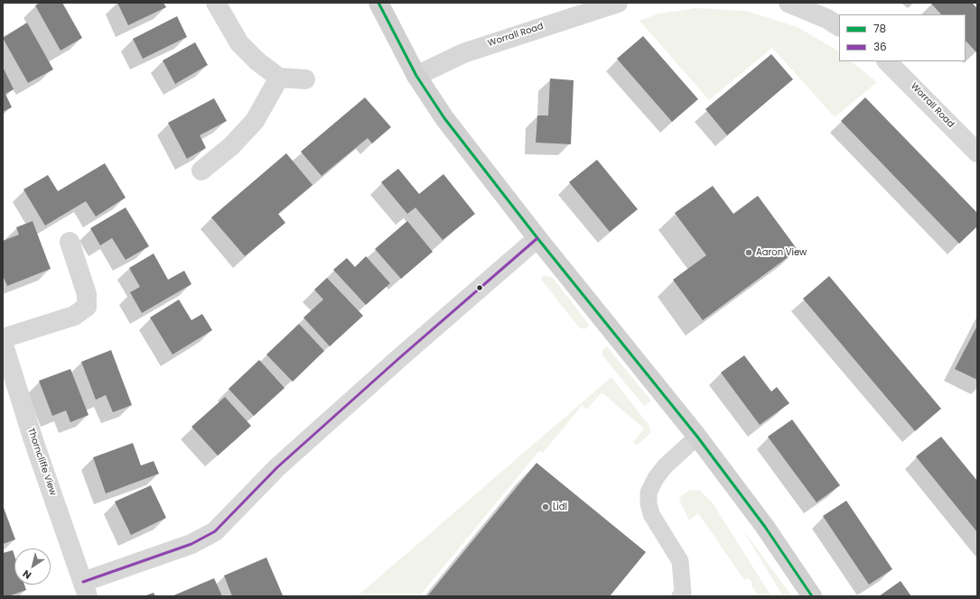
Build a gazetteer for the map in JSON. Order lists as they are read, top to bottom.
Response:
{
  "streets": {
    "street": ["Worrall Road", "Thorncliffe View"]
  },
  "places": ["Aaron View", "Lidl"],
  "lines": ["transit line 78", "transit line 36"],
  "legend": ["78", "36"],
  "north": "bottom left"
}
